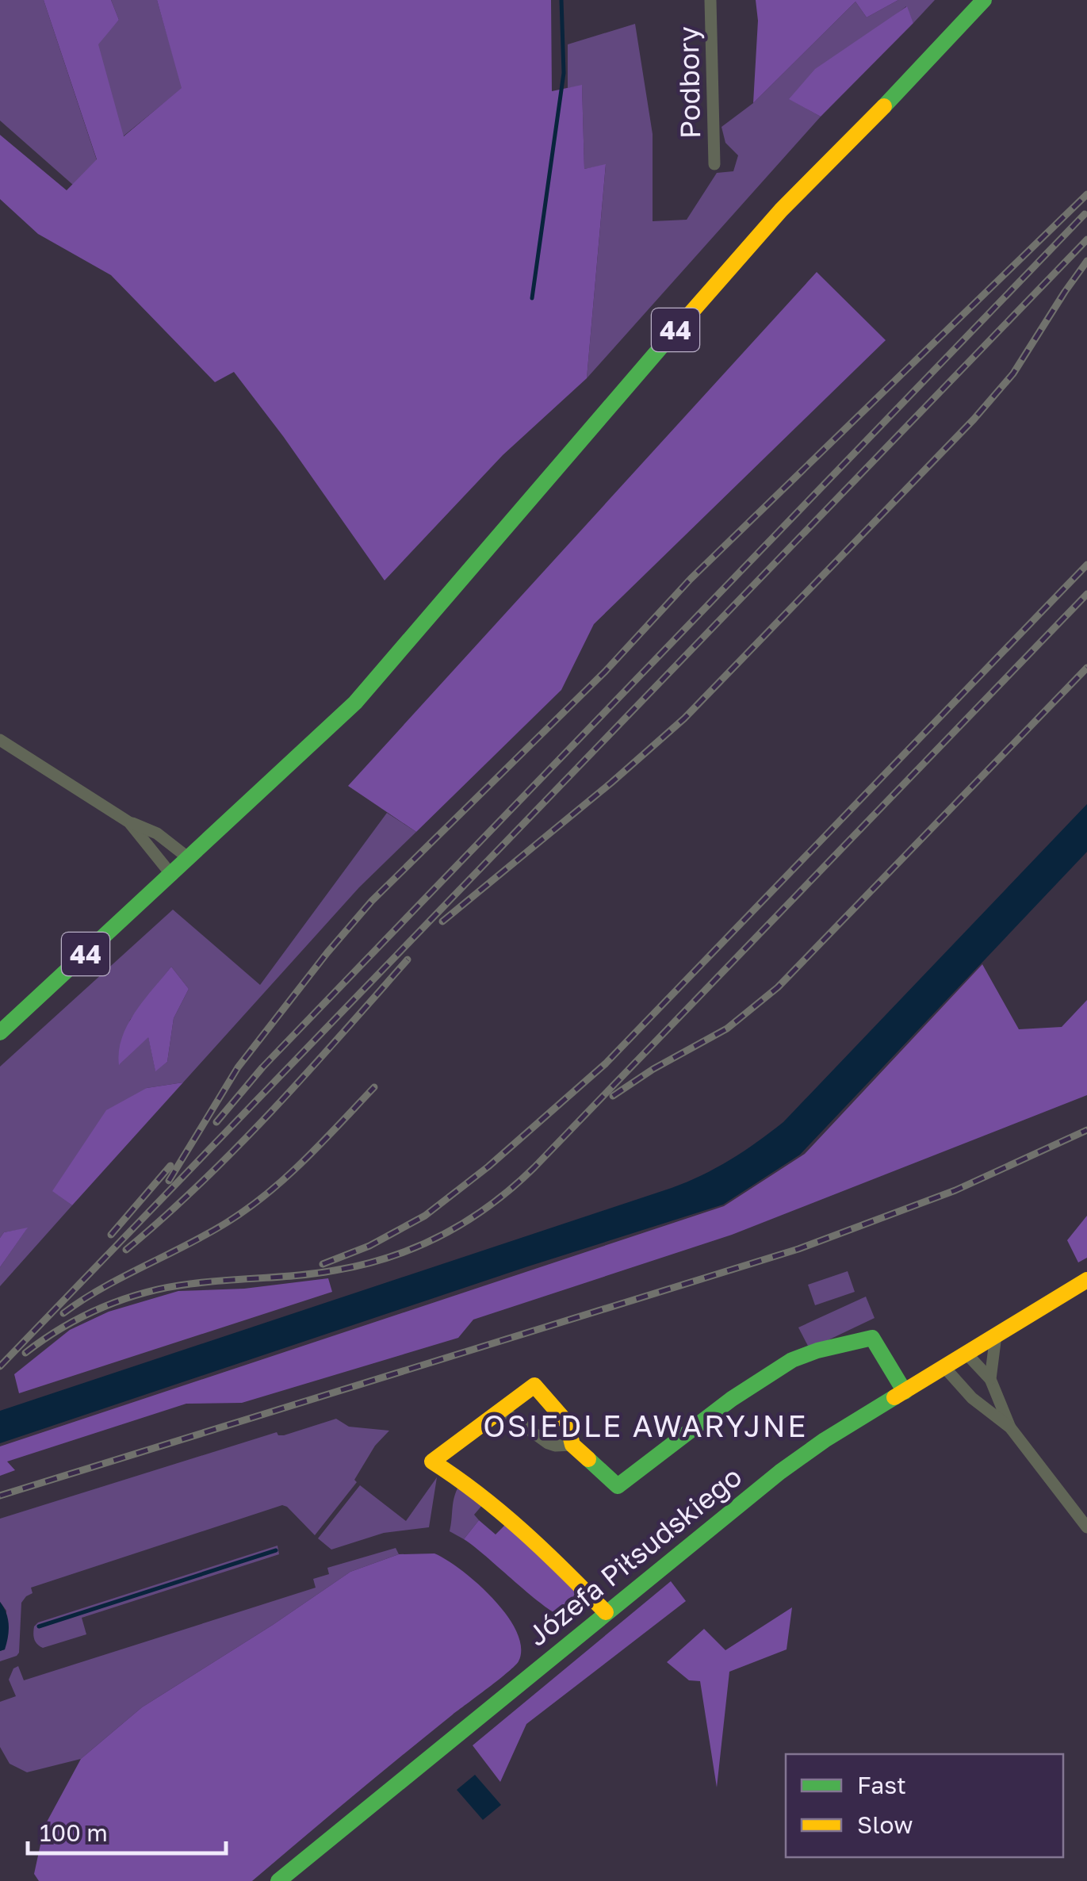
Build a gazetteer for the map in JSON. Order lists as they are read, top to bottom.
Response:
{
  "streets": {
    "main road": ["44", "Józefa Piłsudskiego"],
    "street": ["Podbory"]
  },
  "districts": ["OSIEDLE AWARYJNE"],
  "legend": ["Fast", "Slow"],
  "scale_bar": "100 m"
}
